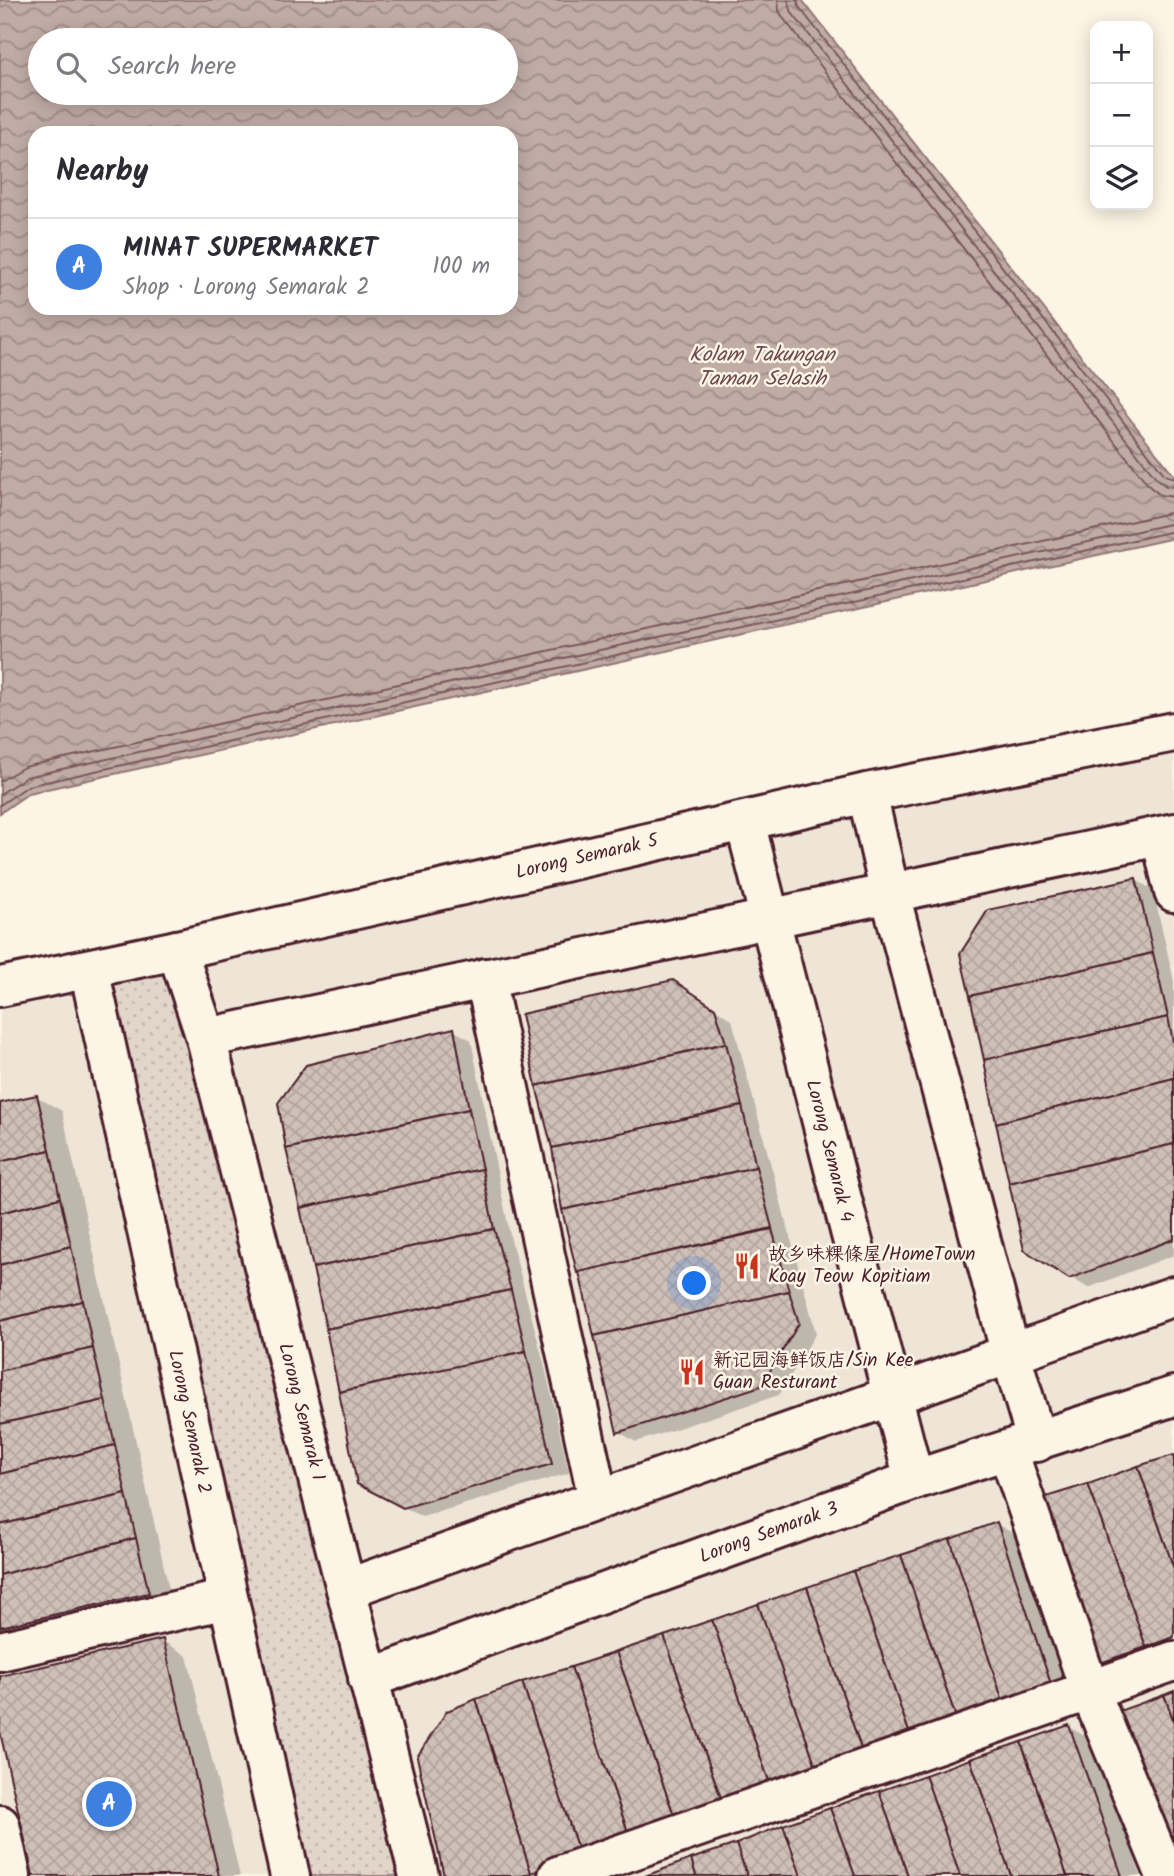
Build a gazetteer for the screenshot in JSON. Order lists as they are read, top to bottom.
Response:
{
  "streets": {
    "street": [
      "Lorong Semarak 5",
      "Lorong Semarak 4",
      "Lorong Semarak 1",
      "Lorong Semarak 2",
      "Lorong Semarak 3"
    ]
  },
  "crossings": [
    ["Lorong Semarak 5", "Lorong Semarak 4"],
    ["Lorong Semarak 5", "Lorong Semarak 1"],
    ["Lorong Semarak 5", "Lorong Semarak 2"],
    ["Lorong Semarak 4", "Lorong Semarak 3"],
    ["Lorong Semarak 1", "Lorong Semarak 3"]
  ],
  "water": ["Kolam Takungan Taman Selasih"],
  "places": {
    "restaurant": ["故乡味粿條屋/HomeTown Koay Teow Kopitiam", "新记园海鲜饭店/Sin Kee Guan Resturant"]
  },
  "page": {
    "map_buttons": ["+", "−"],
    "search": "Search here",
    "heading": "Nearby",
    "list": [
      {
        "mark": "A",
        "name": "MINAT SUPERMARKET",
        "note": "Shop · Lorong Semarak 2",
        "value": "100 m"
      }
    ],
    "pins": "A"
  }
}
